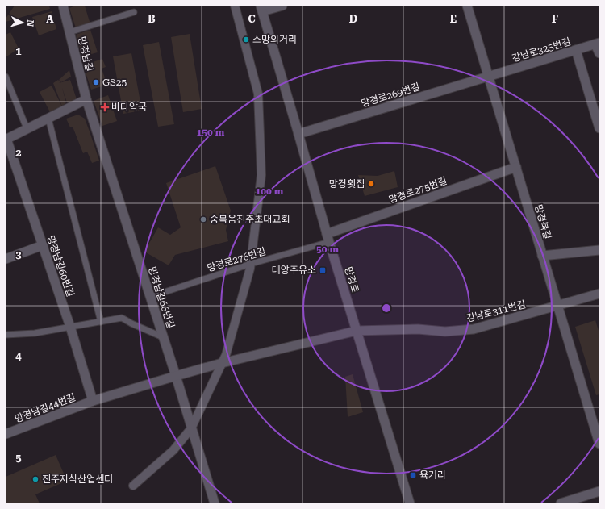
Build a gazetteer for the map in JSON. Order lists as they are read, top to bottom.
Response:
{
  "streets": {
    "street": [
      "강남로325번길",
      "망경남길",
      "망경로269번길",
      "망경로275번길",
      "망경북길",
      "망경남길60번길",
      "망경로",
      "망경남길66번길",
      "강남로311번길",
      "망경남길44번길"
    ],
    "lane": ["망경로276번길"]
  },
  "crossings": [
    ["강남로325번길", "망경로269번길"],
    ["강남로325번길", "망경북길"],
    ["망경남길", "망경남길66번길"],
    ["망경로269번길", "망경북길"],
    ["망경로269번길", "망경로"],
    ["망경로275번길", "망경북길"],
    ["망경로275번길", "망경로276번길"],
    ["망경로275번길", "망경로"],
    ["망경북길", "강남로311번길"],
    ["망경로276번길", "망경로"],
    ["망경로276번길", "망경남길66번길"],
    ["망경남길60번길", "망경남길44번길"],
    ["망경로", "강남로311번길"],
    ["망경남길66번길", "망경남길44번길"],
    ["강남로311번길", "망경남길44번길"]
  ],
  "places": {
    "other": [
      "소망의거리",
      "GS25",
      "망경횟집",
      "숭복음진주초대교회",
      "진주지식산업센터"
    ],
    "health": ["바다약국"],
    "transit": ["대양주유소", "육거리"]
  },
  "north": "right",
  "grid": {
    "columns": [
      "A",
      "B",
      "C",
      "D",
      "E",
      "F"
    ],
    "rows": [
      "1",
      "2",
      "3",
      "4",
      "5"
    ]
  },
  "rings": ["150 m", "100 m", "50 m"]
}
